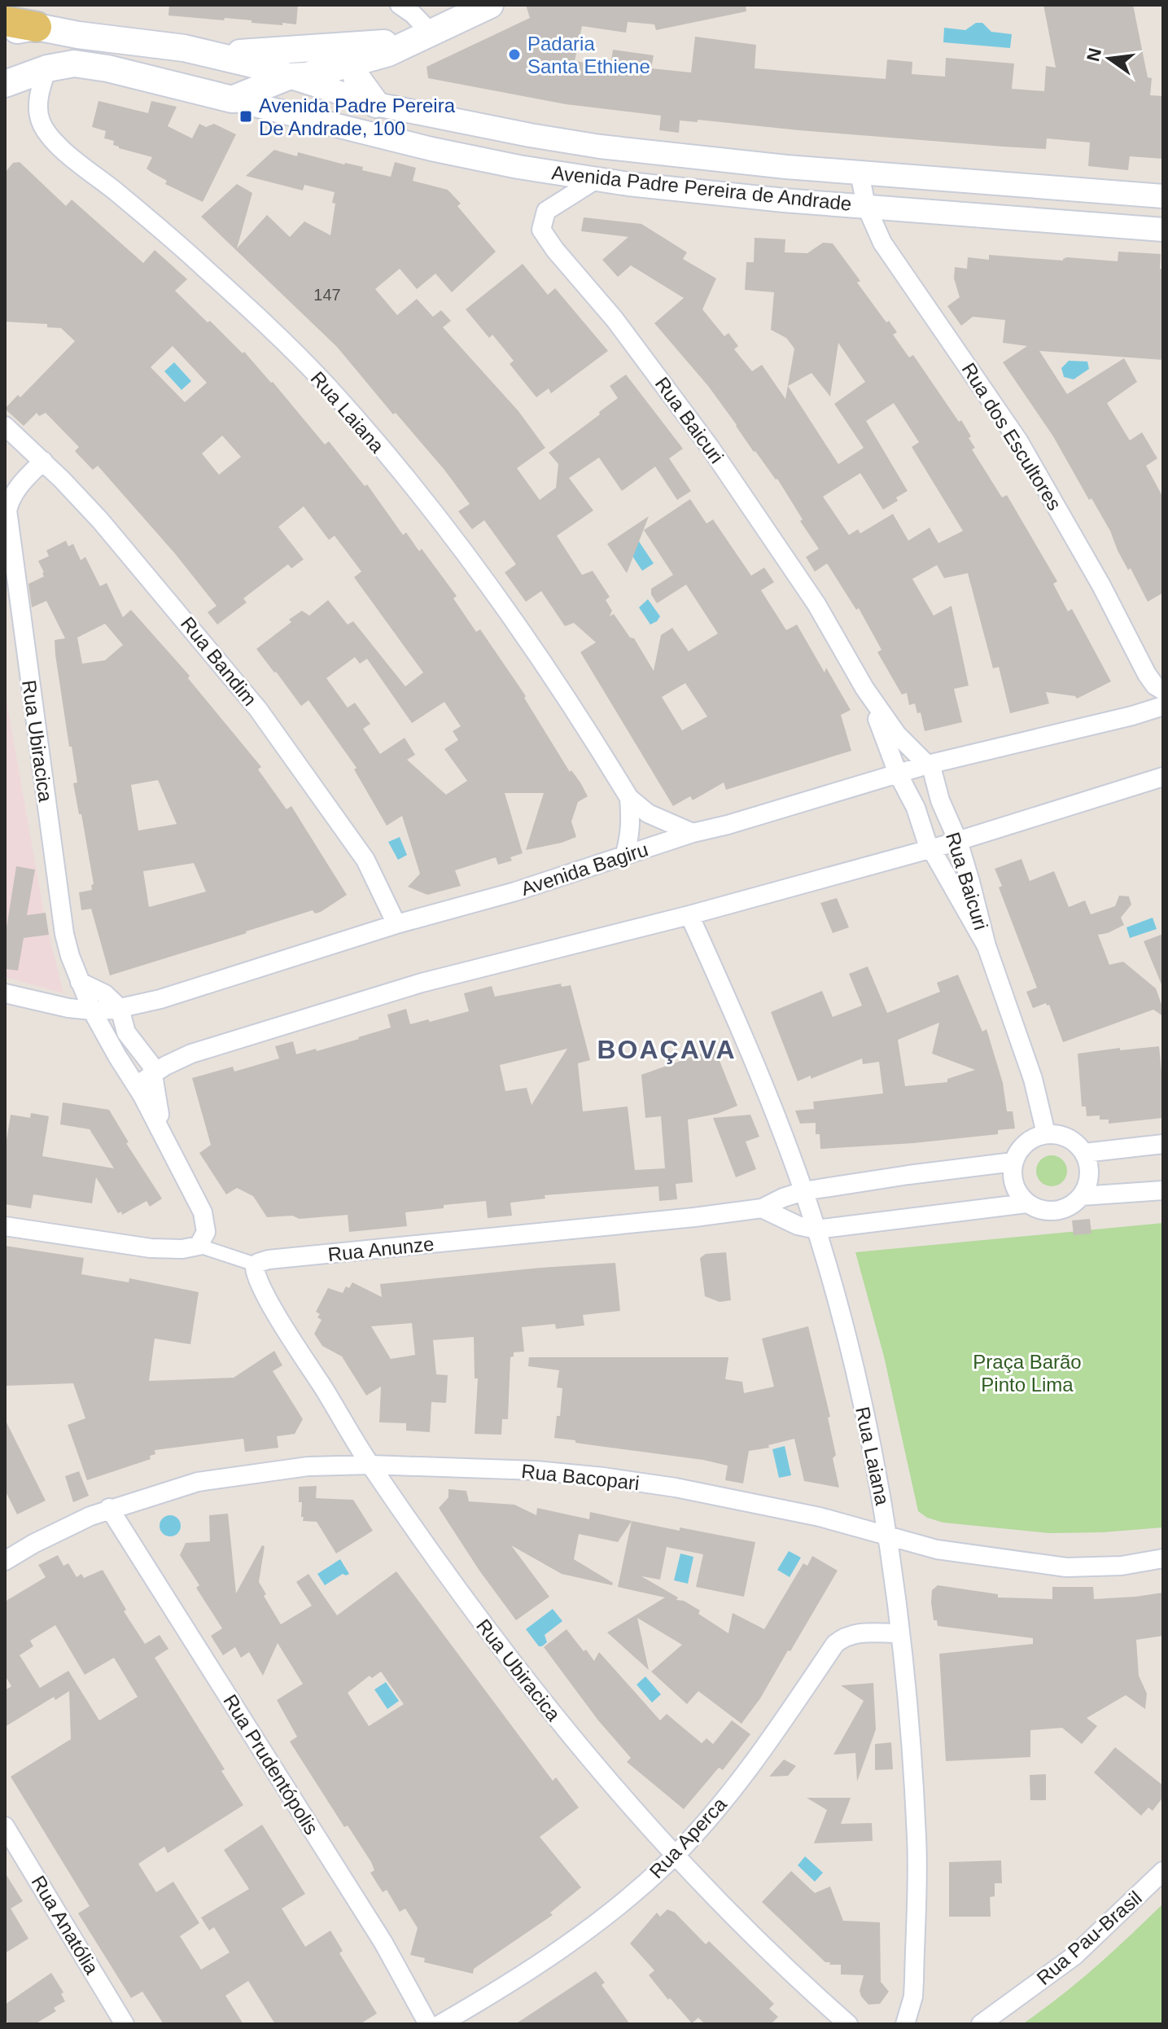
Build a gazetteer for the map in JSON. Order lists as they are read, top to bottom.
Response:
{
  "streets": {
    "main road": ["Avenida Padre Pereira de Andrade"],
    "street": [
      "Rua Laiana",
      "Rua Baicuri",
      "Rua dos Escultores",
      "Rua Bandim",
      "Rua Ubiracica",
      "Avenida Bagiru",
      "Rua Anunze",
      "Rua Bacopari",
      "Rua Prudentópolis",
      "Rua Aperca",
      "Rua Anatólia",
      "Rua Pau-Brasil"
    ]
  },
  "crossings": [
    ["Avenida Padre Pereira de Andrade", "Rua Laiana"],
    ["Avenida Padre Pereira de Andrade", "Rua Baicuri"],
    ["Avenida Padre Pereira de Andrade", "Rua dos Escultores"],
    ["Rua Laiana", "Avenida Bagiru"],
    ["Rua Laiana", "Rua Anunze"],
    ["Rua Laiana", "Rua Bacopari"],
    ["Rua Laiana", "Rua Aperca"],
    ["Rua Baicuri", "Avenida Bagiru"],
    ["Rua Bandim", "Rua Ubiracica"],
    ["Rua Bandim", "Avenida Bagiru"],
    ["Rua Ubiracica", "Avenida Bagiru"],
    ["Rua Ubiracica", "Rua Anunze"],
    ["Rua Ubiracica", "Rua Bacopari"],
    ["Rua Ubiracica", "Rua Aperca"],
    ["Rua Bacopari", "Rua Prudentópolis"]
  ],
  "districts": ["BOAÇAVA"],
  "parks": ["Praça Barão Pinto Lima"],
  "places": {
    "other": ["Padaria Santa Ethiene"],
    "transit": ["Avenida Padre Pereira De Andrade, 100"]
  },
  "house_numbers": ["147"],
  "north": "left"
}
